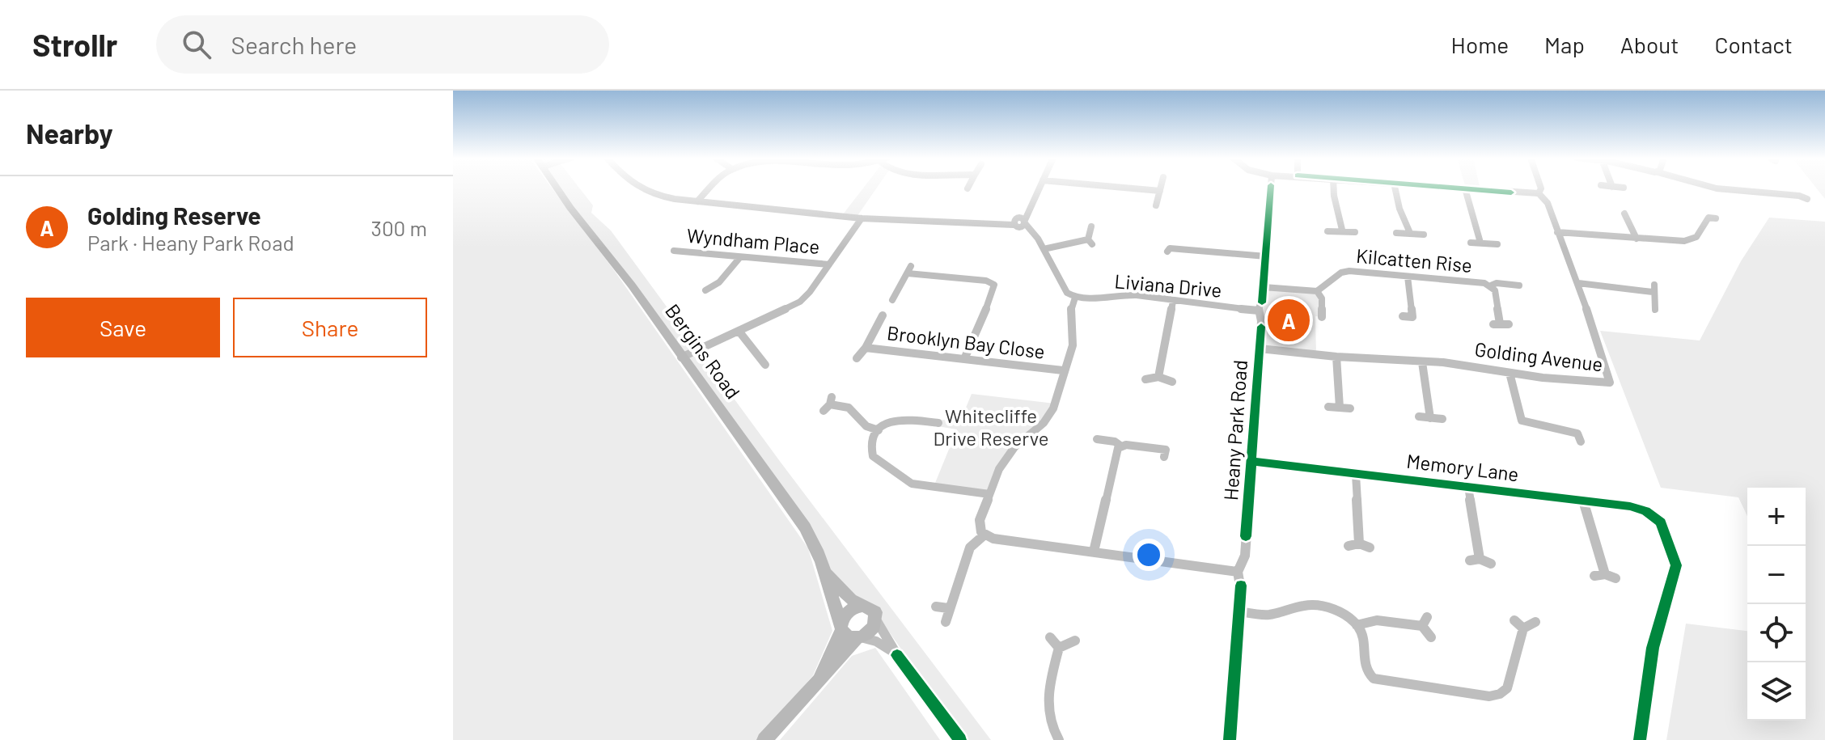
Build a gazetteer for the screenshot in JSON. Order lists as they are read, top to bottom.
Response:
{
  "streets": {
    "main road": ["Bergins Road"],
    "street": [
      "Wyndham Place",
      "Kilcatten Rise",
      "Liviana Drive",
      "Brooklyn Bay Close",
      "Golding Avenue",
      "Heany Park Road",
      "Memory Lane"
    ]
  },
  "crossings": [
    ["Liviana Drive", "Heany Park Road"],
    ["Golding Avenue", "Heany Park Road"],
    ["Heany Park Road", "Memory Lane"]
  ],
  "parks": ["Whitecliffe Drive Reserve"],
  "page": {
    "header": "Strollr",
    "search": "Search here",
    "nav": [
      "Home",
      "Map",
      "About",
      "Contact"
    ],
    "heading": "Nearby",
    "list": [
      {
        "mark": "A",
        "name": "Golding Reserve",
        "note": "Park · Heany Park Road",
        "value": "300 m"
      }
    ],
    "buttons": ["Save", "Share"],
    "pins": "A",
    "map_buttons": ["+", "−"]
  }
}
